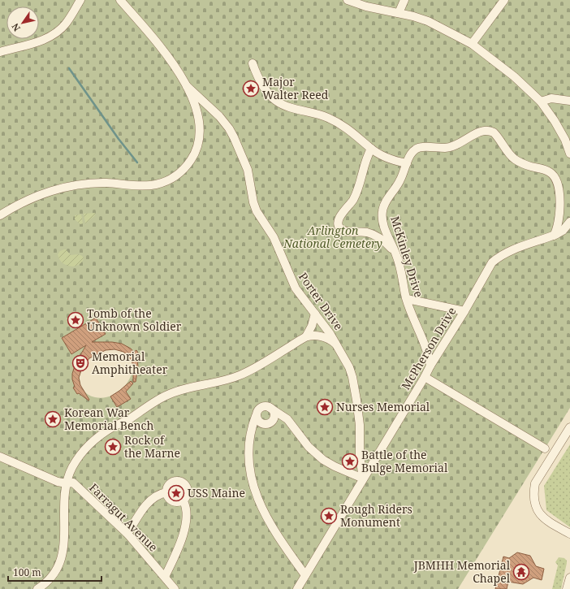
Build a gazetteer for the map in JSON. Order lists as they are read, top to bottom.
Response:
{
  "streets": {
    "street": [
      "McKinley Drive",
      "Porter Drive",
      "McPherson Drive",
      "Farragut Avenue"
    ]
  },
  "crossings": [
    ["McKinley Drive", "McPherson Drive"],
    ["Porter Drive", "McPherson Drive"]
  ],
  "parks": ["Arlington National Cemetery"],
  "places": {
    "place": [
      "Major Walter Reed",
      "Tomb of the Unknown Soldier",
      "Nurses Memorial",
      "Korean War Memorial Bench",
      "Rock of the Marne",
      "Battle of the Bulge Memorial",
      "USS Maine",
      "Rough Riders Monument"
    ],
    "theatre": ["Memorial Amphitheater"],
    "temple": ["JBMHH Memorial Chapel"]
  },
  "scale_bar": "100 m",
  "north": "bottom left"
}
